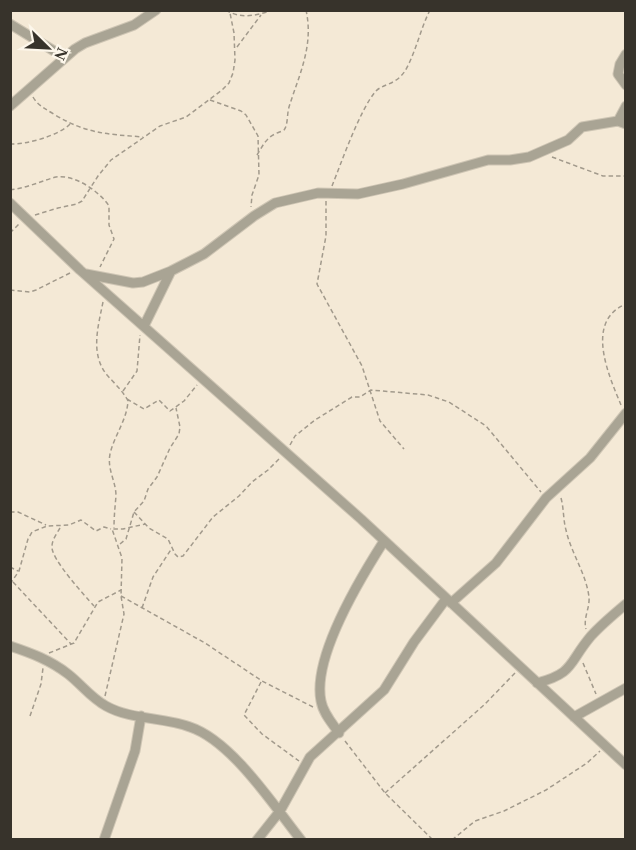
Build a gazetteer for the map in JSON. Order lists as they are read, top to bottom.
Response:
{
  "north": "bottom right"
}
